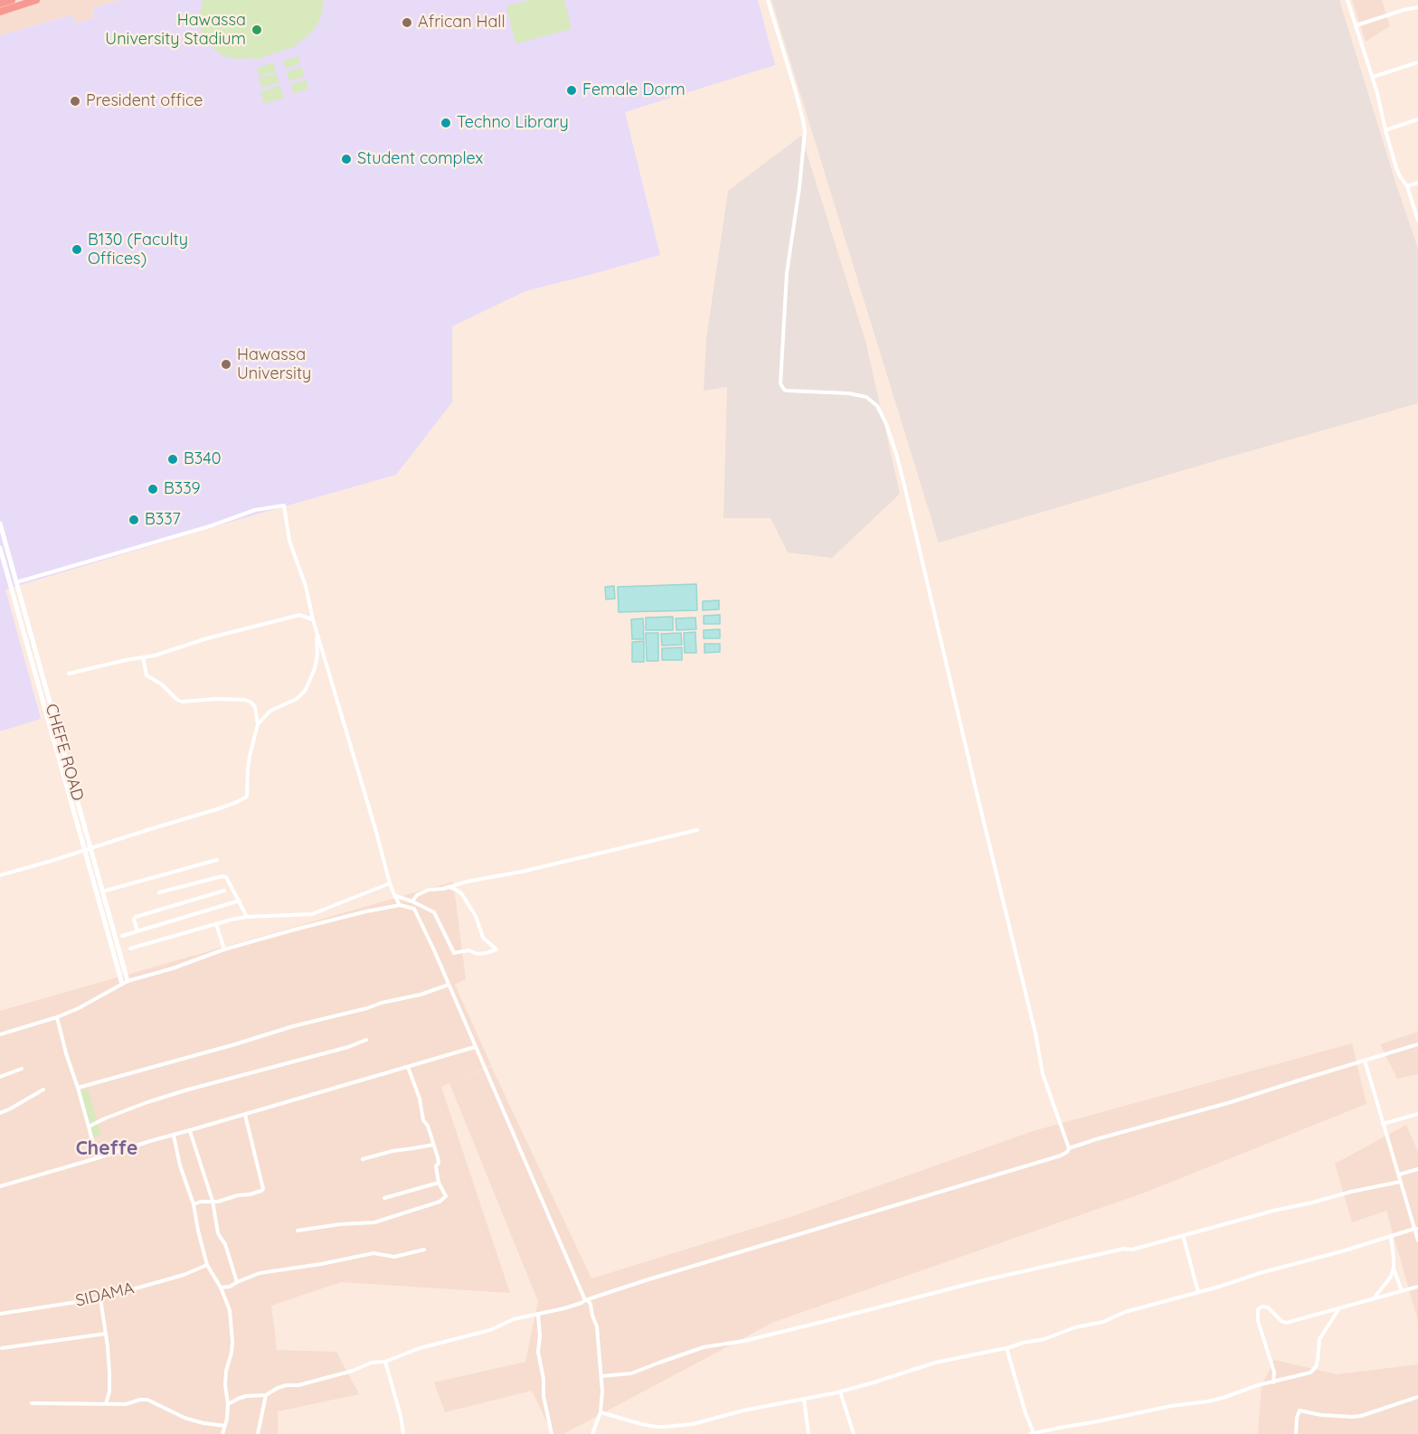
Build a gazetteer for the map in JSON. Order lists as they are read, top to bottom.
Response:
{
  "streets": {
    "street": ["CHEFE ROAD", "SIDAMA"]
  },
  "districts": ["Cheffe"],
  "places": [
    "African Hall",
    "Hawassa University Stadium",
    "Female Dorm",
    "President office",
    "Techno Library",
    "Student complex",
    "B130 (Faculty Offices)",
    "Hawassa University",
    "B340",
    "B339",
    "B337"
  ]
}
